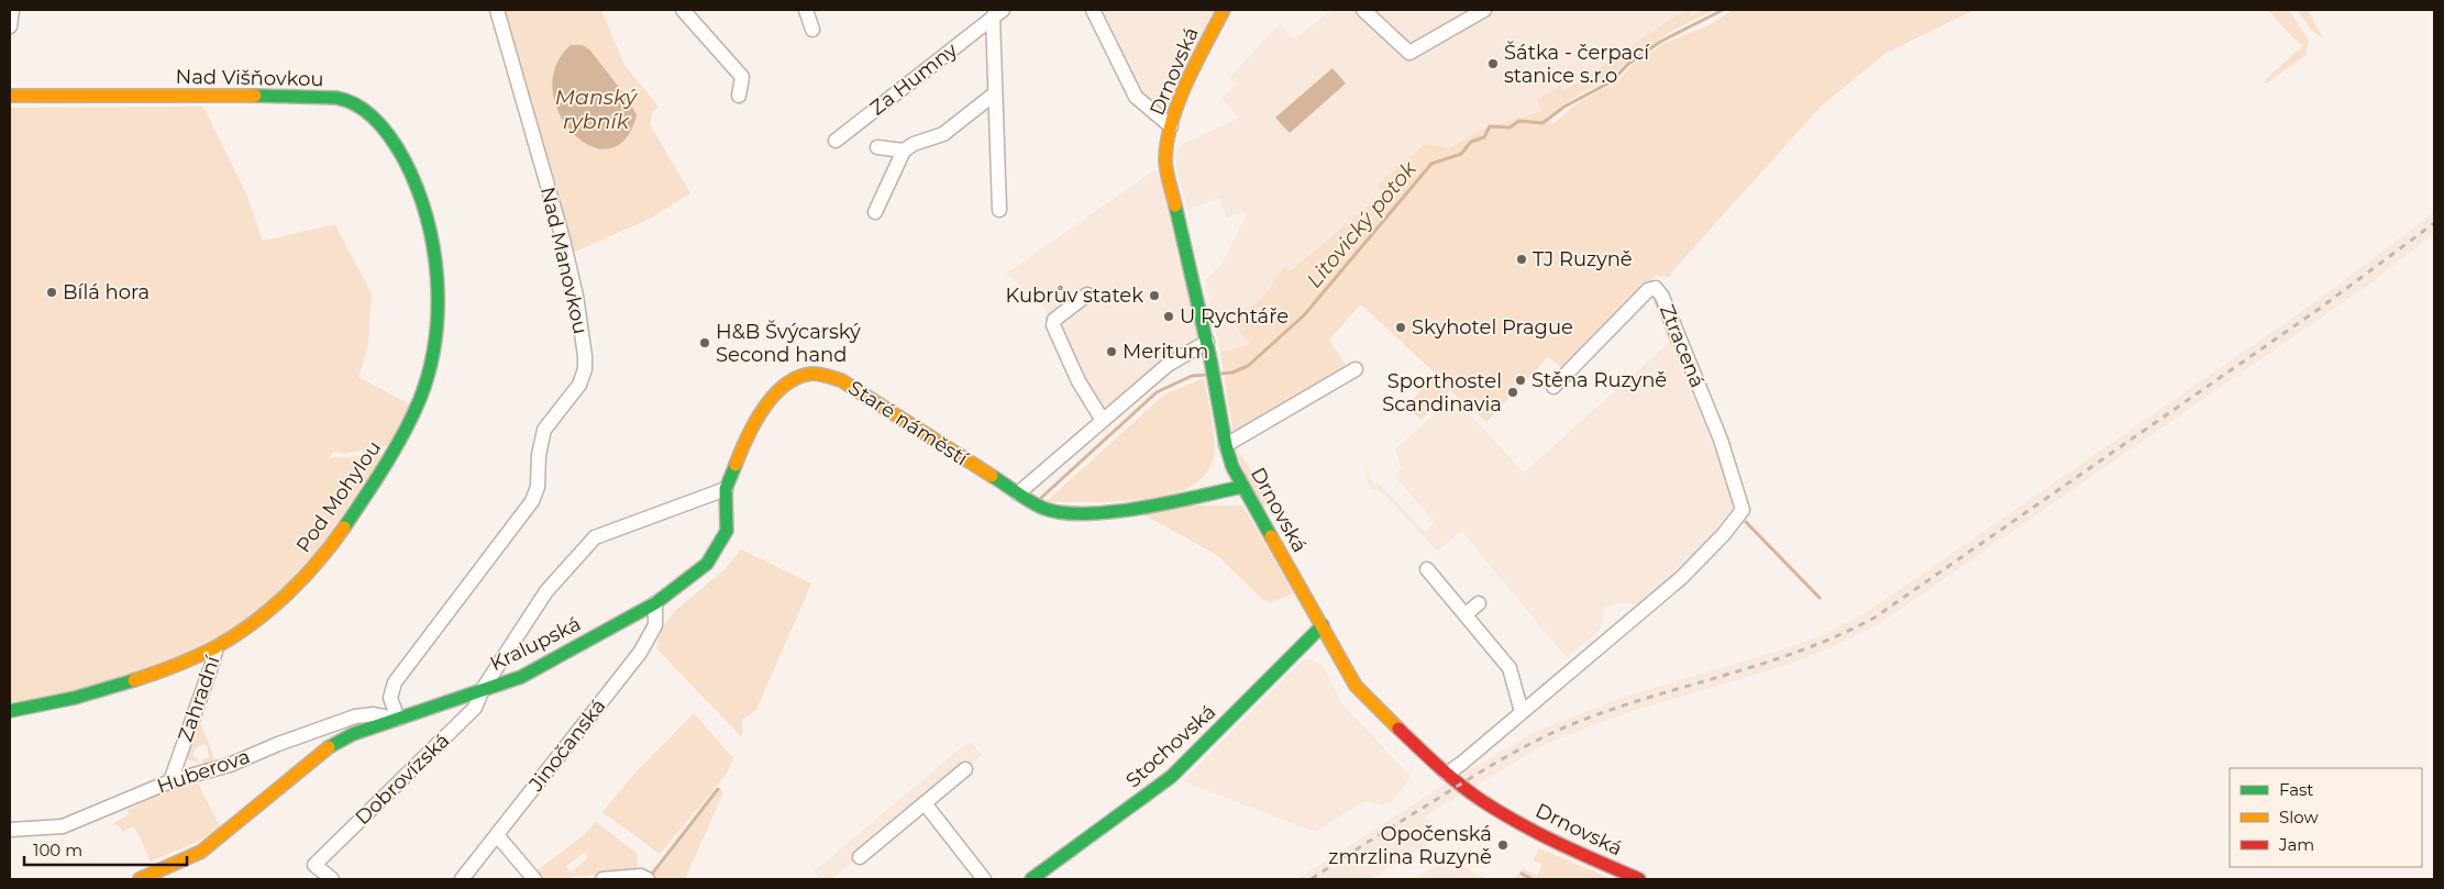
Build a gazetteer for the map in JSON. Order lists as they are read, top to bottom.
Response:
{
  "streets": {
    "street": [
      "Drnovská",
      "Nad Višňovkou",
      "Za Humny",
      "Nad Manovkou",
      "Ztracená",
      "Staré náměstí",
      "Pod Mohylou",
      "Kralupská",
      "Zahradní",
      "Jinočanská",
      "Stochovská",
      "Huberova",
      "Dobrovízská"
    ]
  },
  "crossings": [
    ["Drnovská", "Staré náměstí"],
    ["Drnovská", "Stochovská"],
    ["Nad Višňovkou", "Pod Mohylou"],
    ["Nad Manovkou", "Kralupská"],
    ["Nad Manovkou", "Huberova"],
    ["Staré náměstí", "Kralupská"],
    ["Pod Mohylou", "Zahradní"],
    ["Kralupská", "Jinočanská"],
    ["Kralupská", "Huberova"],
    ["Kralupská", "Dobrovízská"],
    ["Zahradní", "Huberova"]
  ],
  "water": ["Manský rybník", "Litovický potok"],
  "places": [
    "Šátka - čerpací stanice s.r.o",
    "TJ Ruzyně",
    "Bílá hora",
    "Kubrův statek",
    "U Rychtáře",
    "Skyhotel Prague",
    "H&B Švýcarský Second hand",
    "Meritum",
    "Stěna Ruzyně",
    "Sporthostel Scandinavia",
    "Opočenská zmrzlina Ruzyně"
  ],
  "legend": ["Fast", "Slow", "Jam"],
  "scale_bar": "100 m"
}
